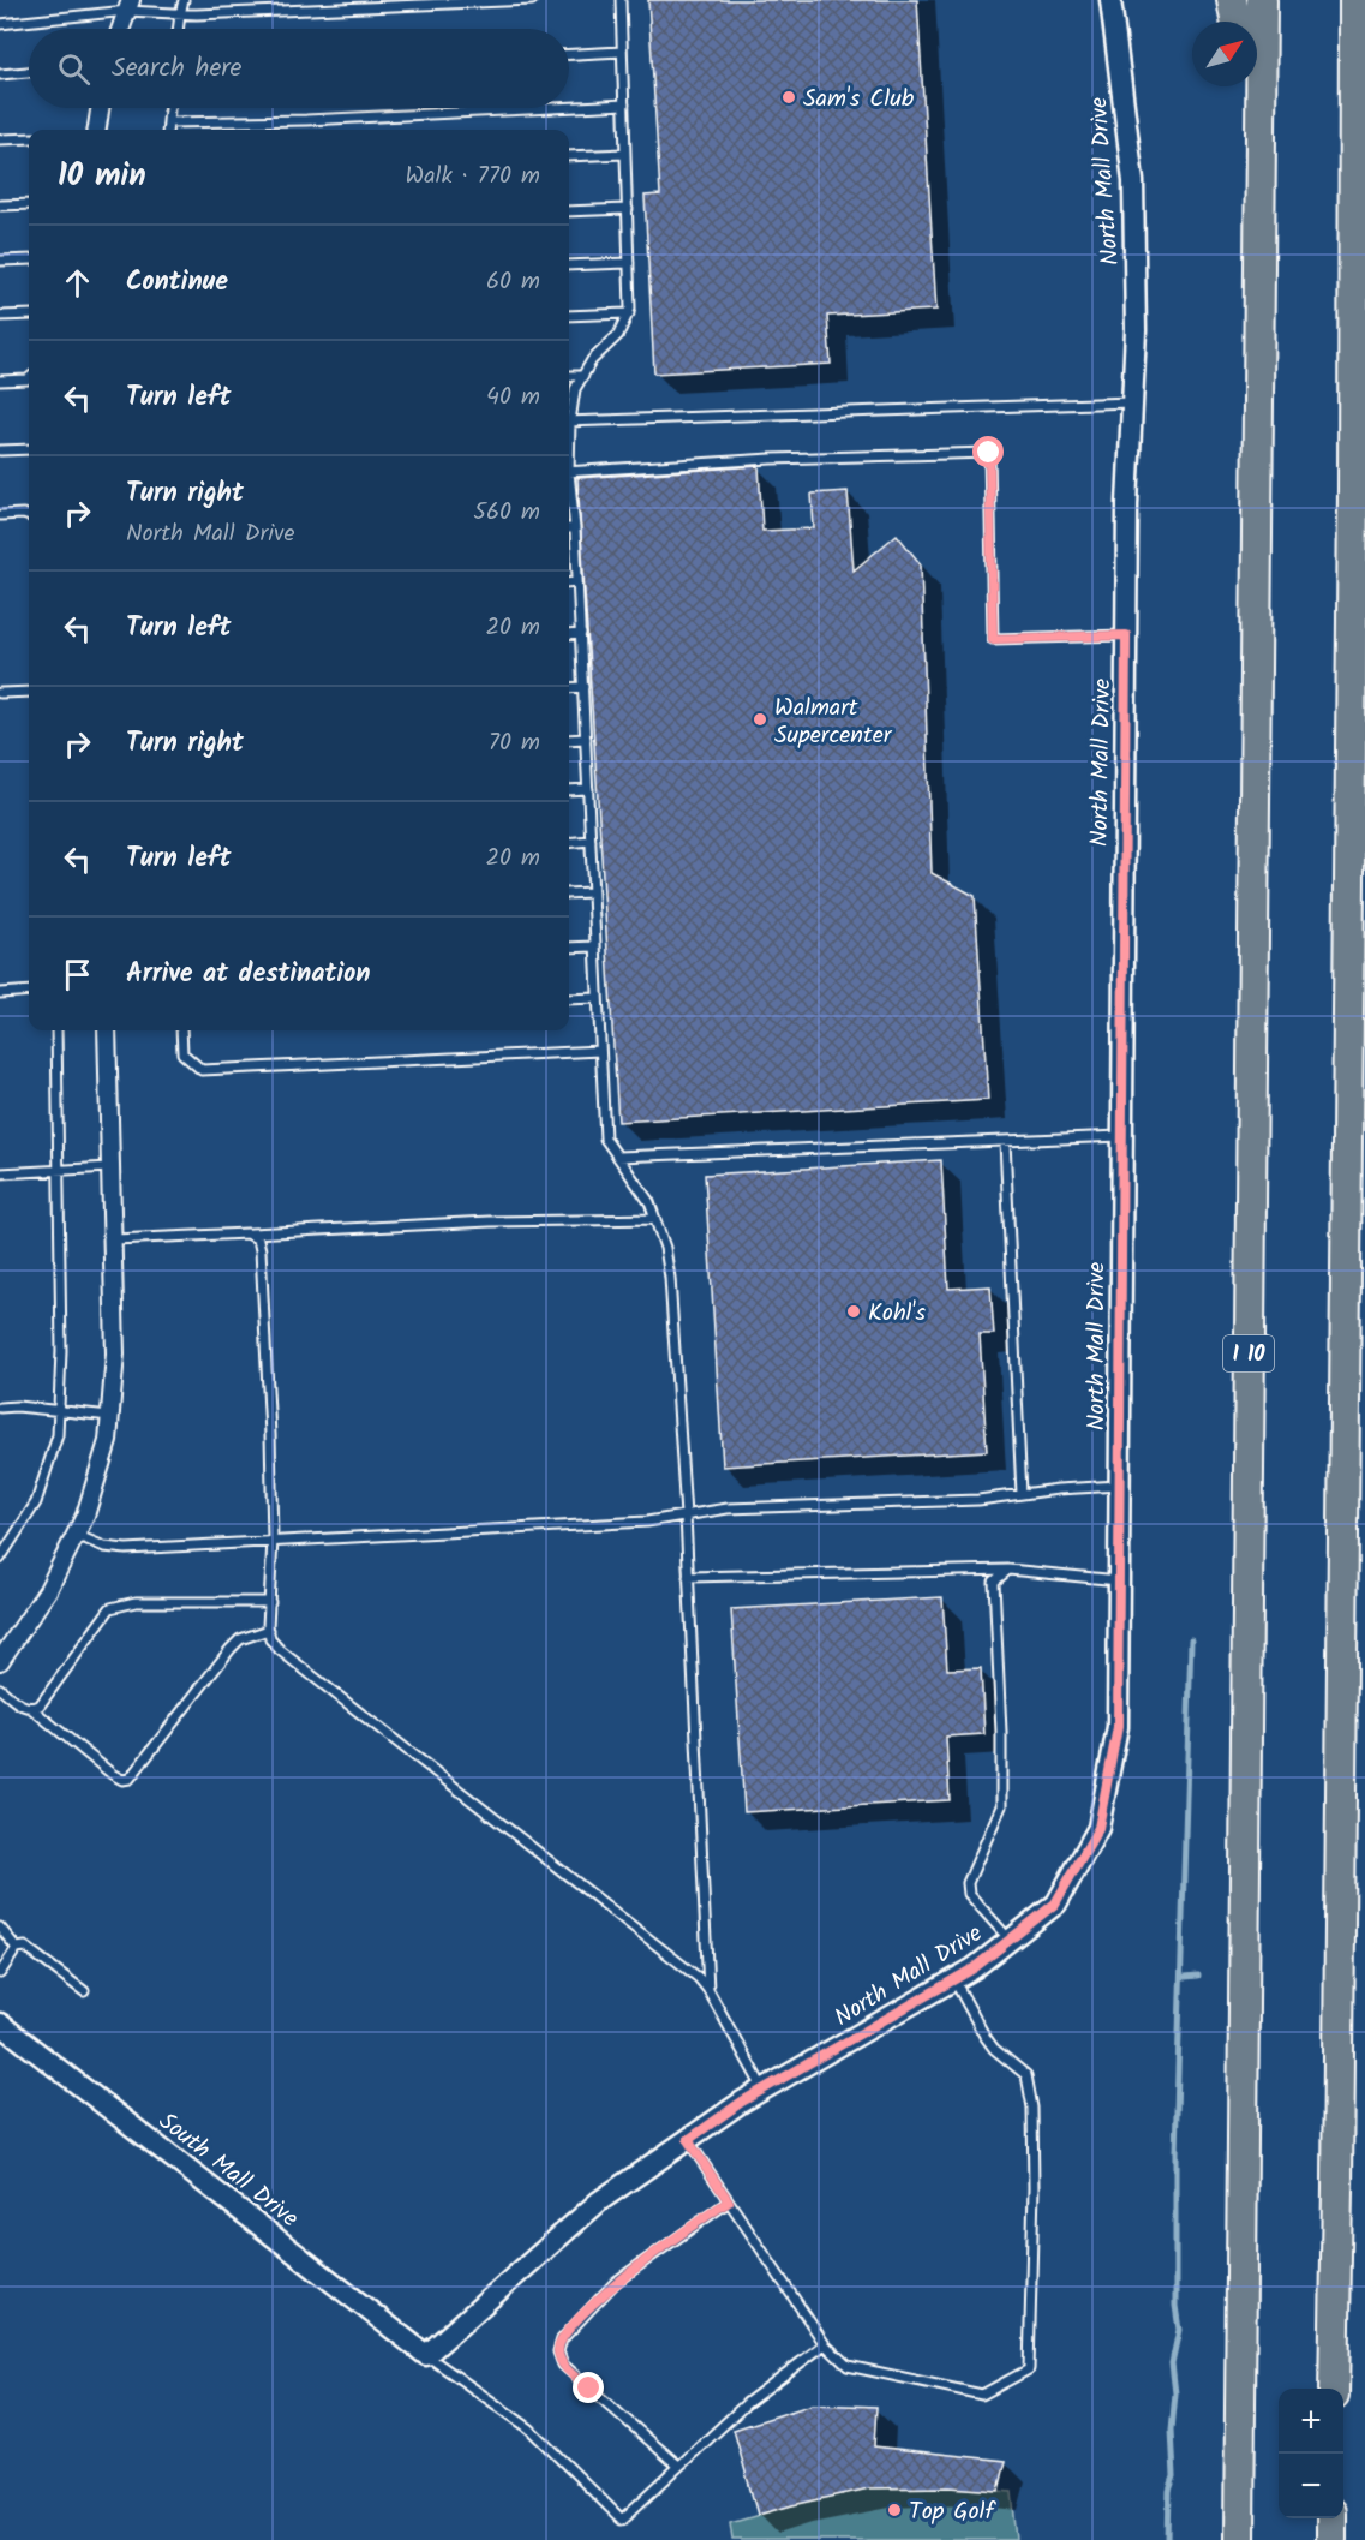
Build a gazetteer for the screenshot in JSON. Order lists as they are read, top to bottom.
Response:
{
  "streets": {
    "highway": ["I 10"],
    "street": ["North Mall Drive", "South Mall Drive"]
  },
  "crossings": [
    ["North Mall Drive", "South Mall Drive"]
  ],
  "places": [
    "Sam's Club",
    "Walmart Supercenter",
    "Kohl's",
    "Top Golf"
  ],
  "north": "top right",
  "page": {
    "search": "Search here",
    "heading": ["10 min", "Walk · 770 m"],
    "list": [
      ["Continue", "60 m"],
      ["Turn left", "40 m"],
      ["Turn right", "North Mall Drive", "560 m"],
      ["Turn left", "20 m"],
      ["Turn right", "70 m"],
      ["Turn left", "20 m"],
      "Arrive at destination"
    ],
    "map_buttons": ["+", "−"]
  }
}
